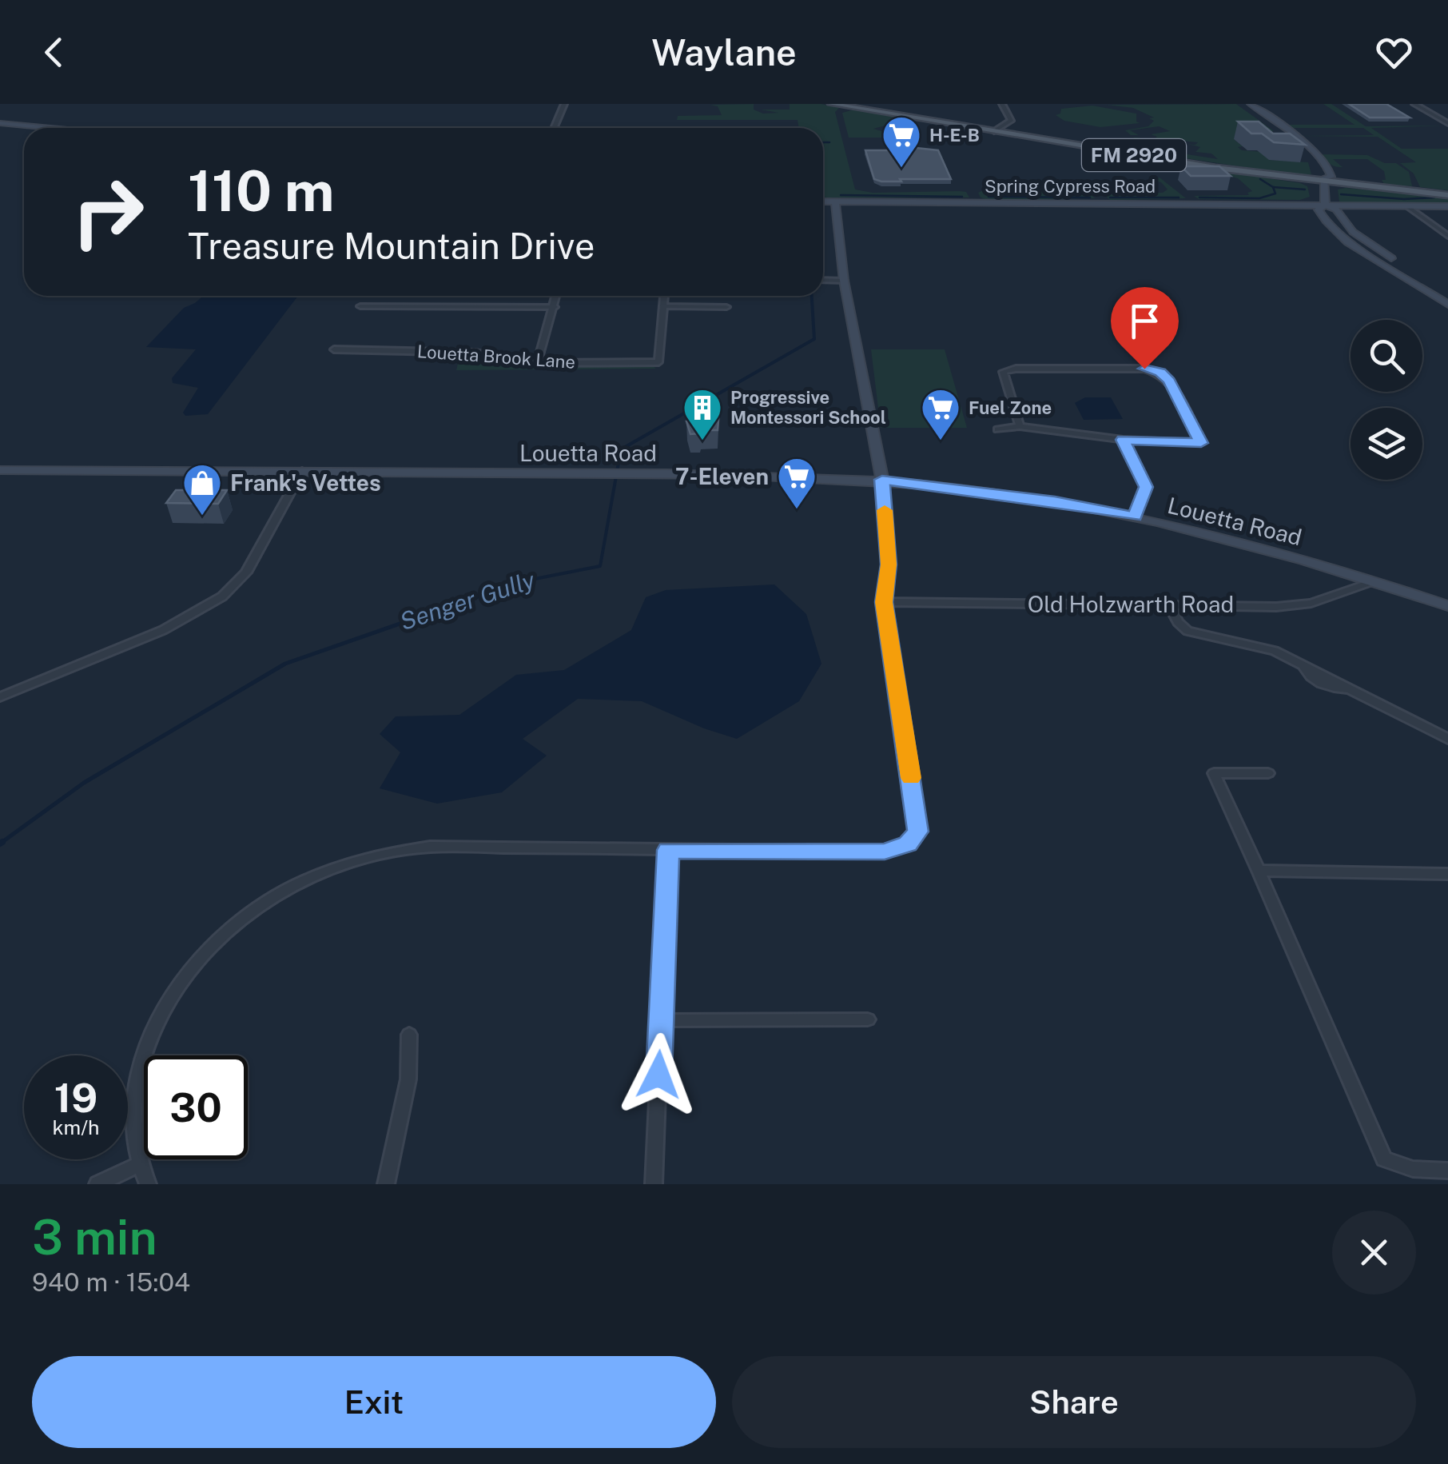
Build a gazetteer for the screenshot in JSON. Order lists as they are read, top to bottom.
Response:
{
  "streets": {
    "main road": ["FM 2920", "Spring Cypress Road", "Louetta Road"],
    "street": ["Louetta Brook Lane", "Old Holzwarth Road"]
  },
  "crossings": [
    ["Louetta Road", "Old Holzwarth Road"]
  ],
  "water": ["Senger Gully"],
  "places": {
    "supermarket": ["H-E-B", "Fuel Zone", "7-Eleven"],
    "building": ["Progressive Montessori School"],
    "shop": ["Frank's Vettes"]
  },
  "page": {
    "header": "Waylane",
    "turn": ["110 m", "Treasure Mountain Drive"],
    "speed": "19 km/h",
    "limit": "30",
    "heading": ["3 min", "940 m · 15:04"],
    "buttons": ["Exit", "Share"]
  }
}
